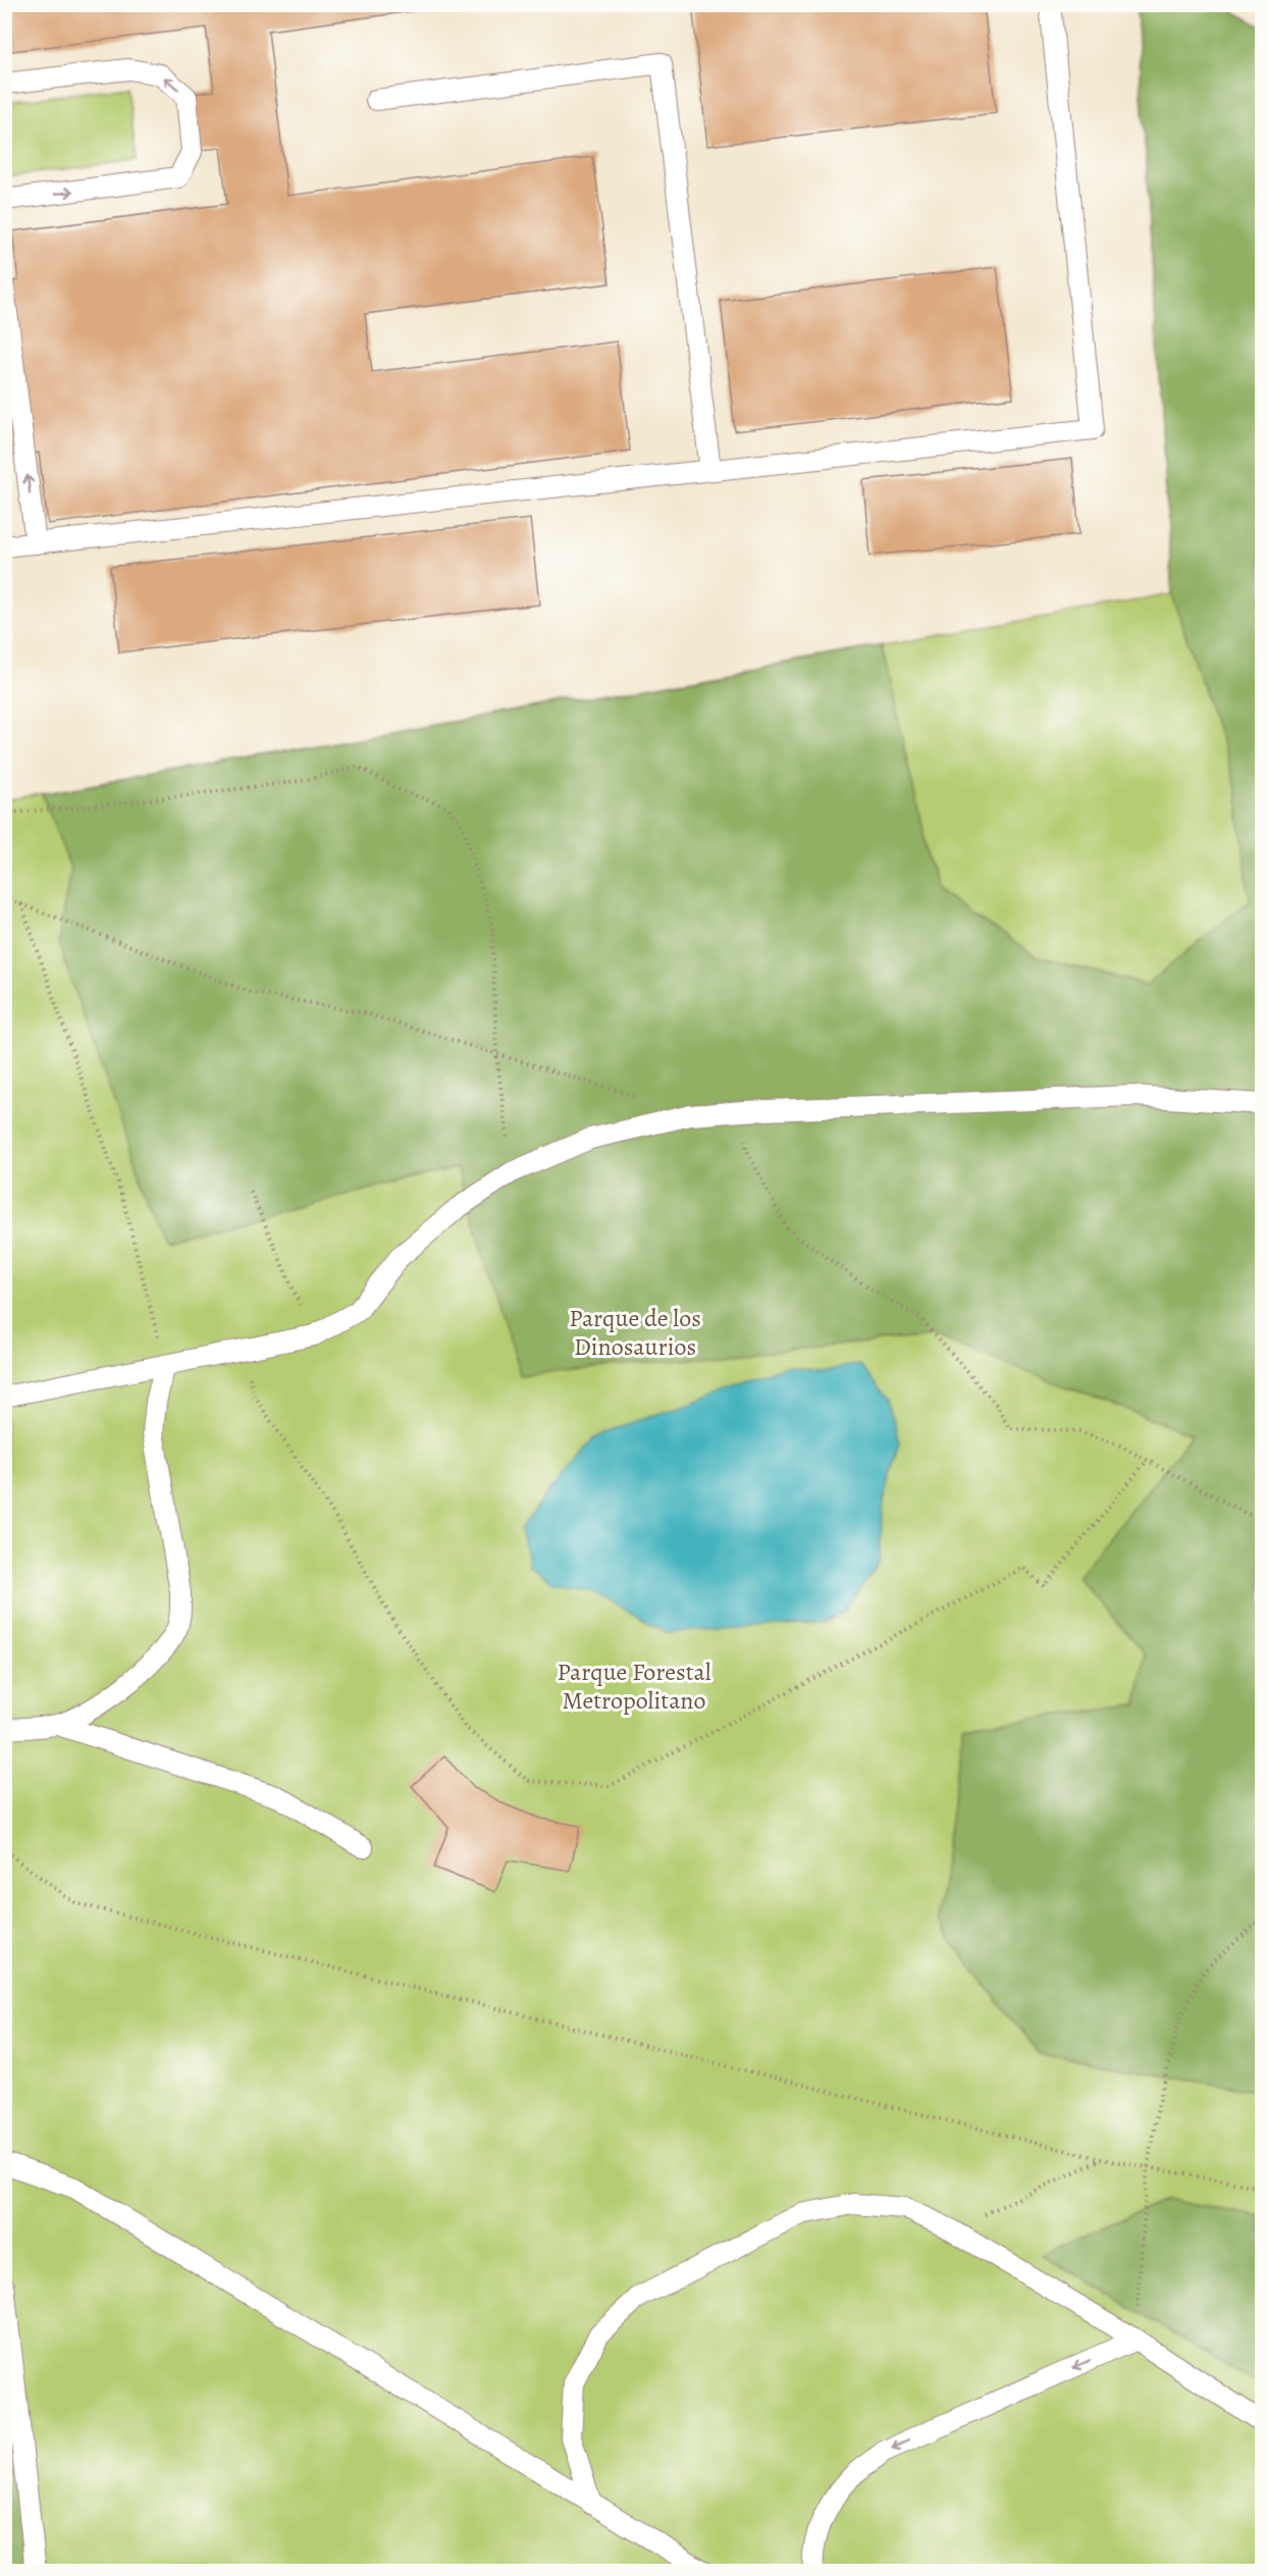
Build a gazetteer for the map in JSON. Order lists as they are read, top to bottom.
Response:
{
  "parks": ["Parque de los Dinosaurios", "Parque Forestal Metropolitano"]
}
